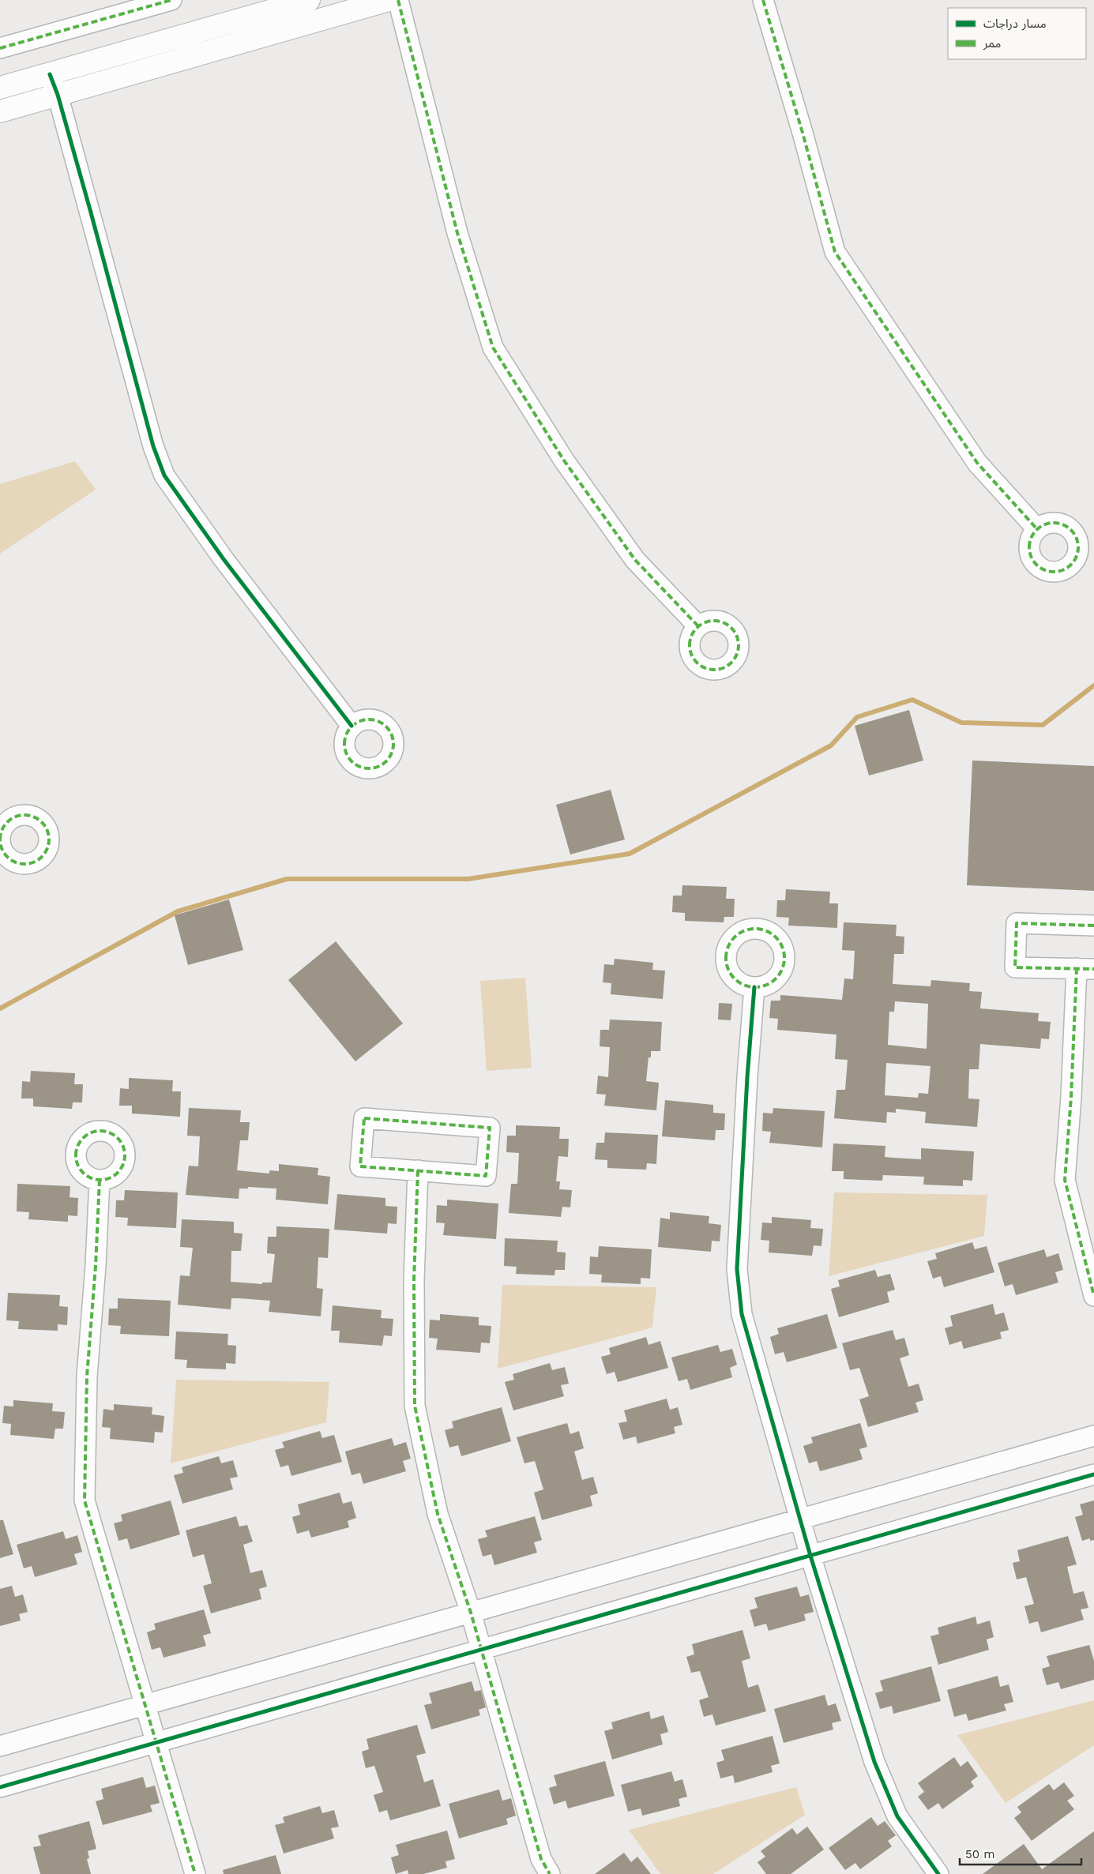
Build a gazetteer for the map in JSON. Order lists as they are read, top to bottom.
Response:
{
  "legend": ["مسار دراجات", "ممر"],
  "scale_bar": "50 m"
}
